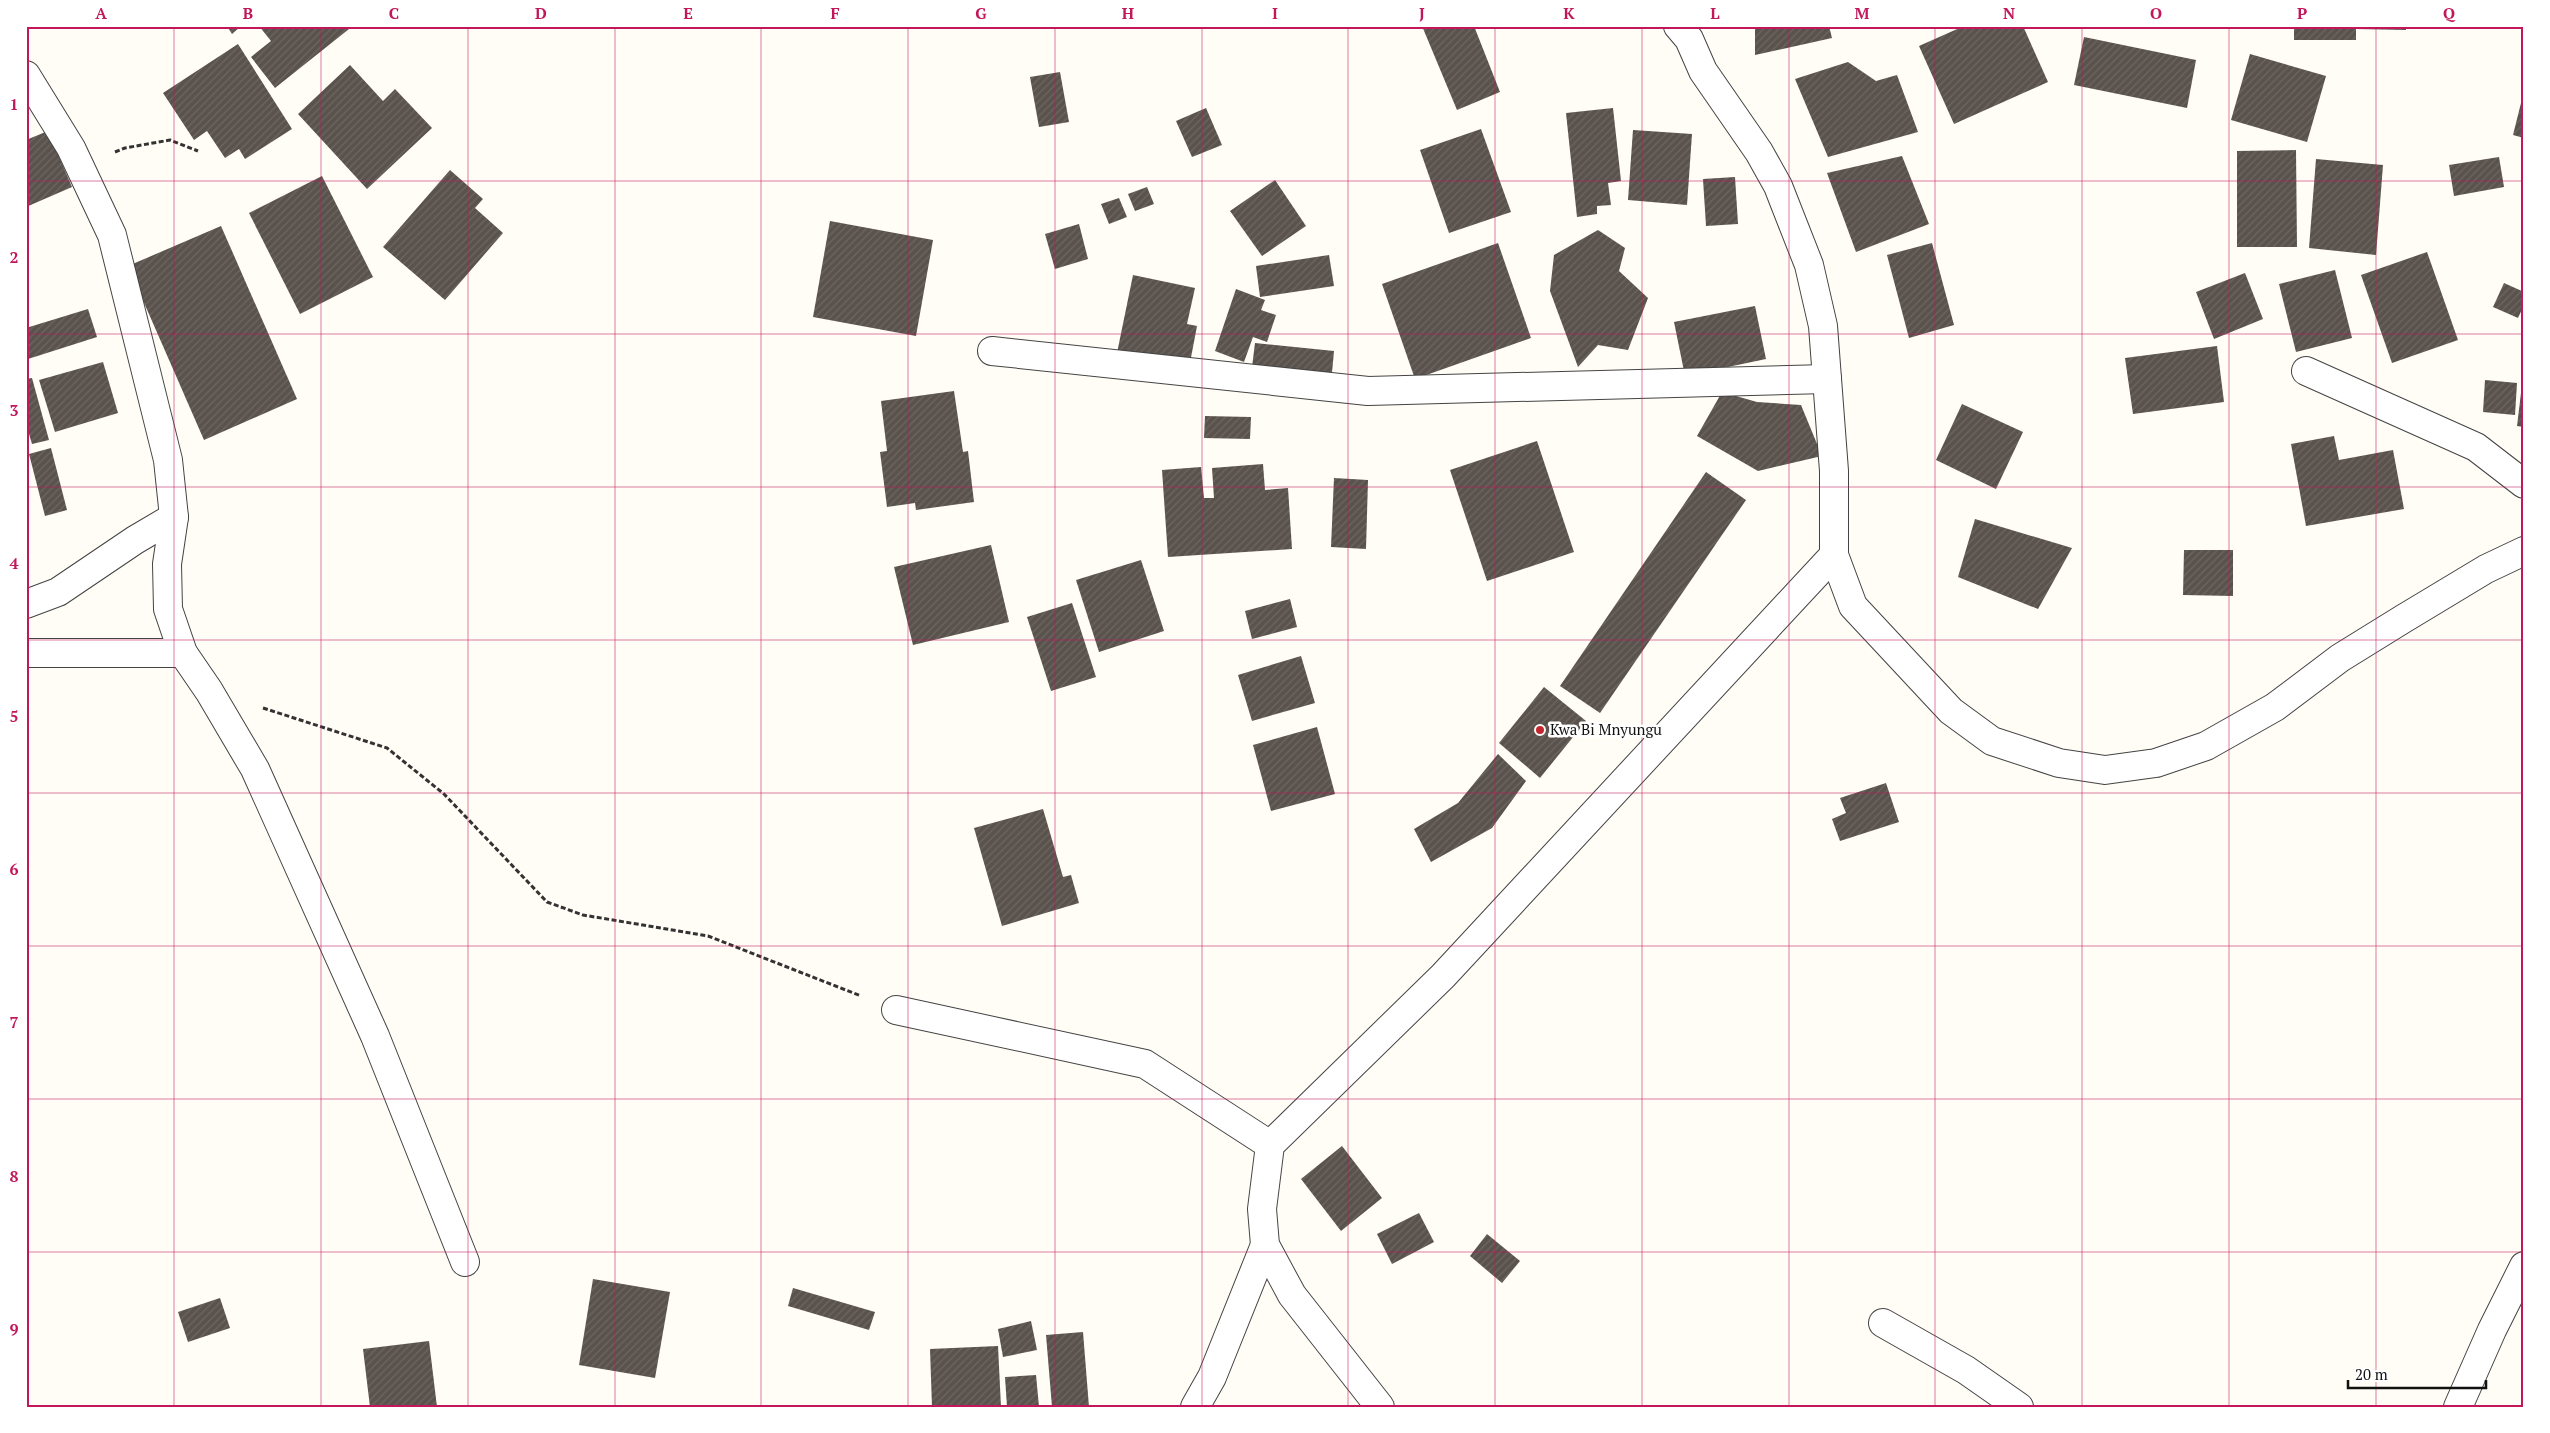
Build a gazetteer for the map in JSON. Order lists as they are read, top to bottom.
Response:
{
  "places": ["Kwa Bi Mnyungu"],
  "scale_bar": "20 m",
  "grid": {
    "columns": [
      "A",
      "B",
      "C",
      "D",
      "E",
      "F",
      "G",
      "H",
      "I",
      "J",
      "K",
      "L",
      "M",
      "N",
      "O",
      "P",
      "Q"
    ],
    "rows": [
      "1",
      "2",
      "3",
      "4",
      "5",
      "6",
      "7",
      "8",
      "9"
    ]
  }
}
